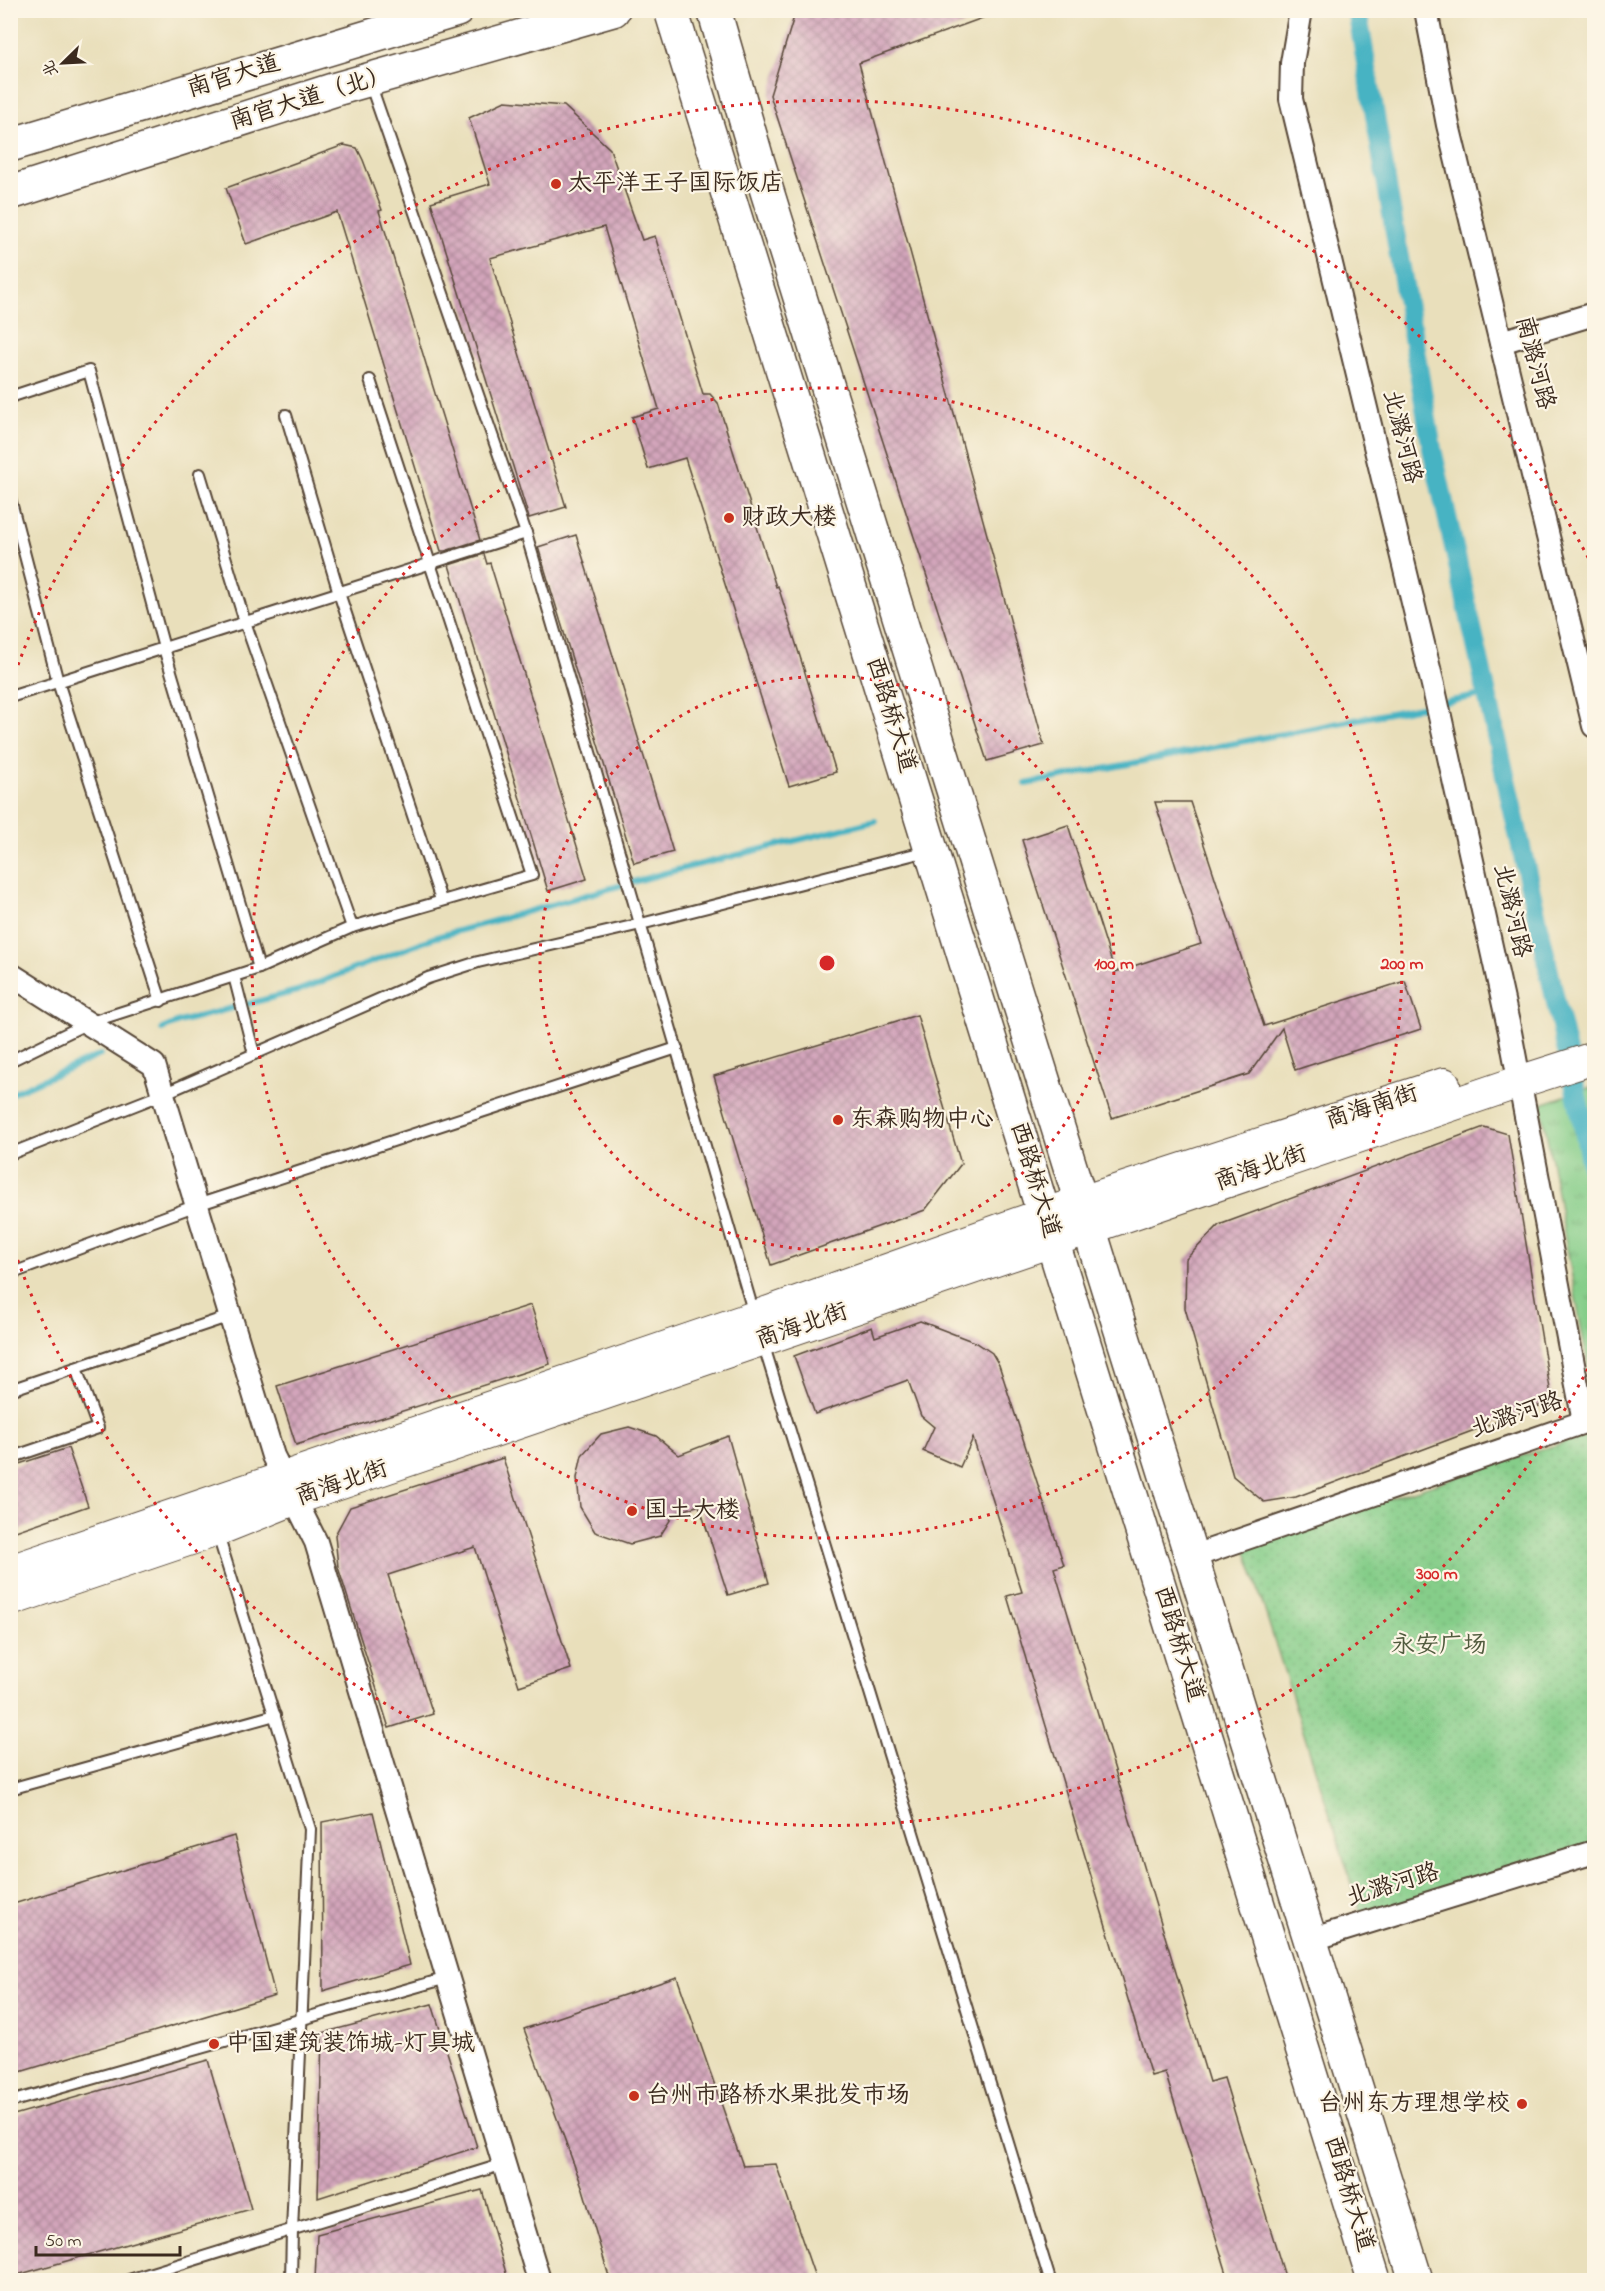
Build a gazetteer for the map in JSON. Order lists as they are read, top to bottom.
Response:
{
  "streets": {
    "main road": [
      "南官大道",
      "南官大道（北）",
      "西路桥大道",
      "商海北街"
    ],
    "street": ["南潞河路", "北潞河路"]
  },
  "crossings": [
    ["北潞河路", "西路桥大道"],
    ["北潞河路", "商海北街"],
    ["西路桥大道", "商海北街"]
  ],
  "parks": ["永安广场"],
  "places": [
    "太平洋王子国际饭店",
    "财政大楼",
    "东森购物中心",
    "国土大楼",
    "中国建筑装饰城-灯具城",
    "台州市路桥水果批发市场",
    "台州东方理想学校"
  ],
  "scale_bar": "50 m",
  "north": "bottom left",
  "rings": ["100 m", "200 m", "300 m"]
}
